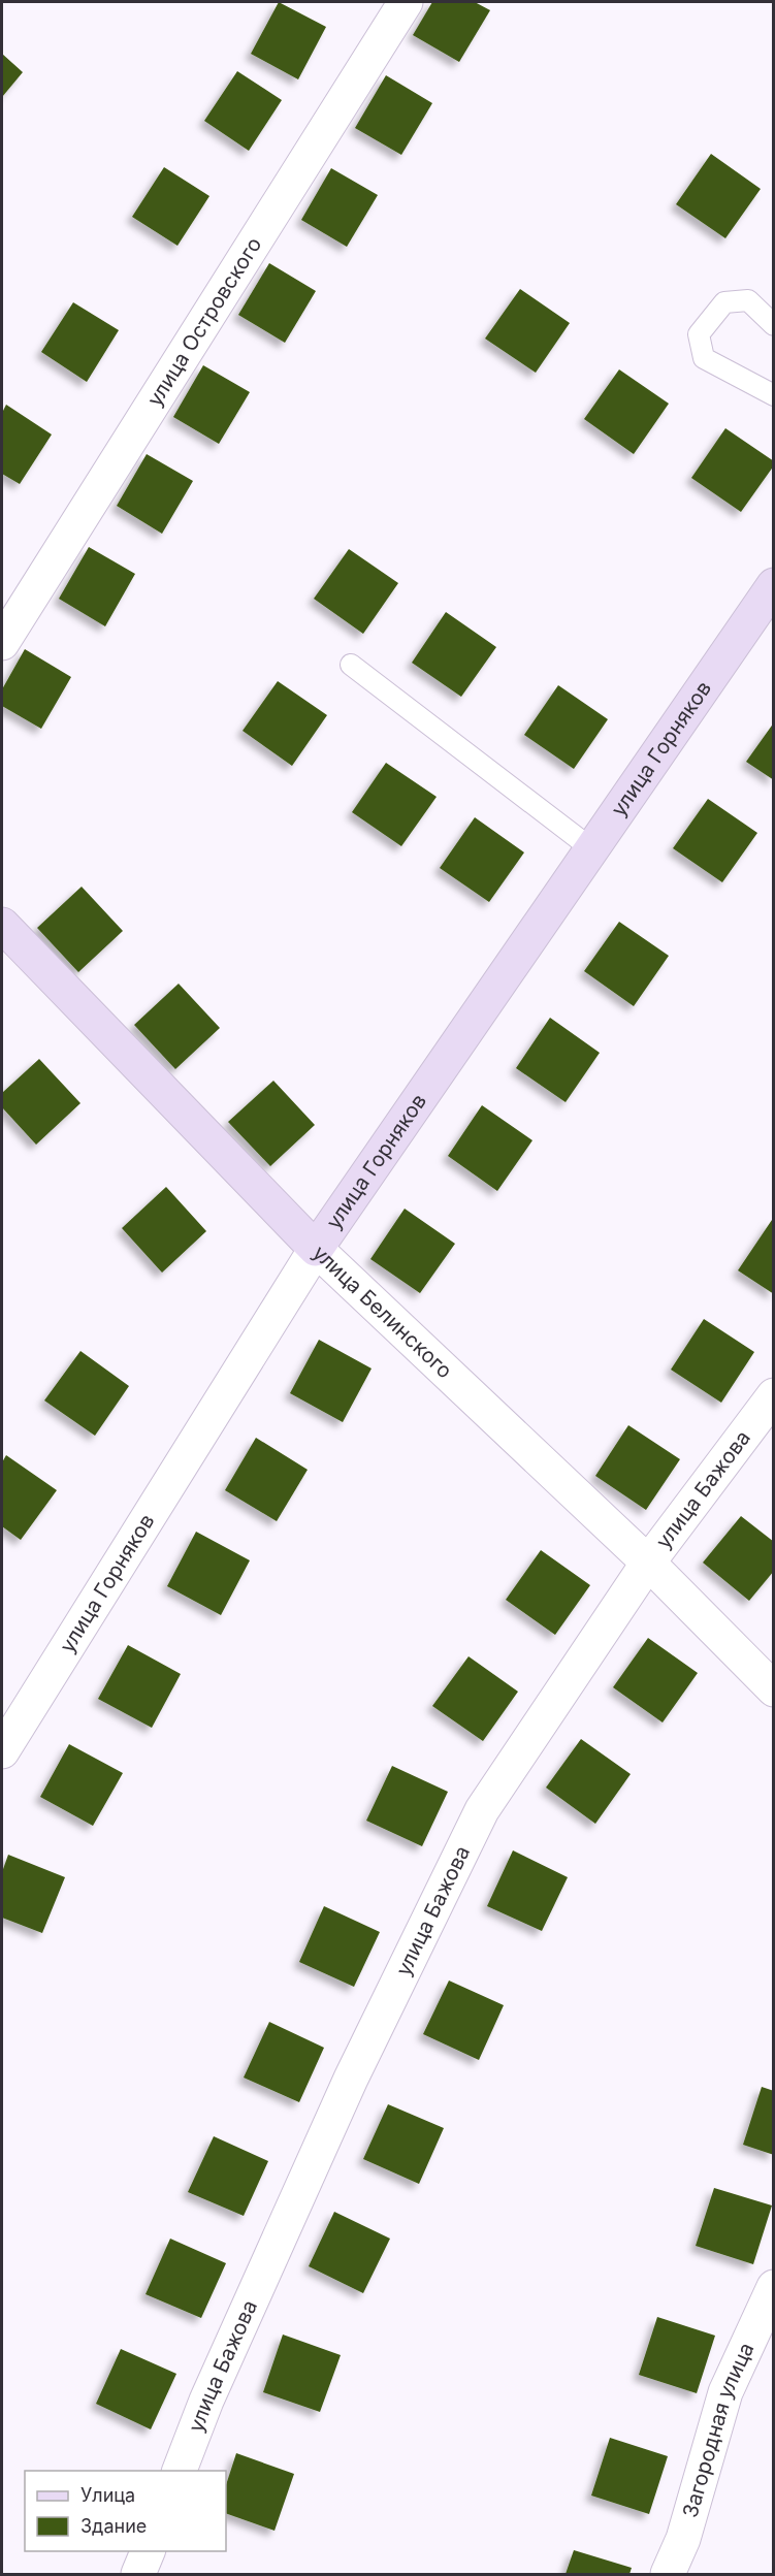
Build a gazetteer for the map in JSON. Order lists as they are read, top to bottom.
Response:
{
  "streets": {
    "street": [
      "улица Островского",
      "улица Горняков",
      "улица Белинского",
      "улица Бажова",
      "Загородная улица"
    ]
  },
  "crossings": [
    ["улица Горняков", "улица Белинского"],
    ["улица Белинского", "улица Бажова"]
  ],
  "legend": ["Улица", "Здание"]
}
